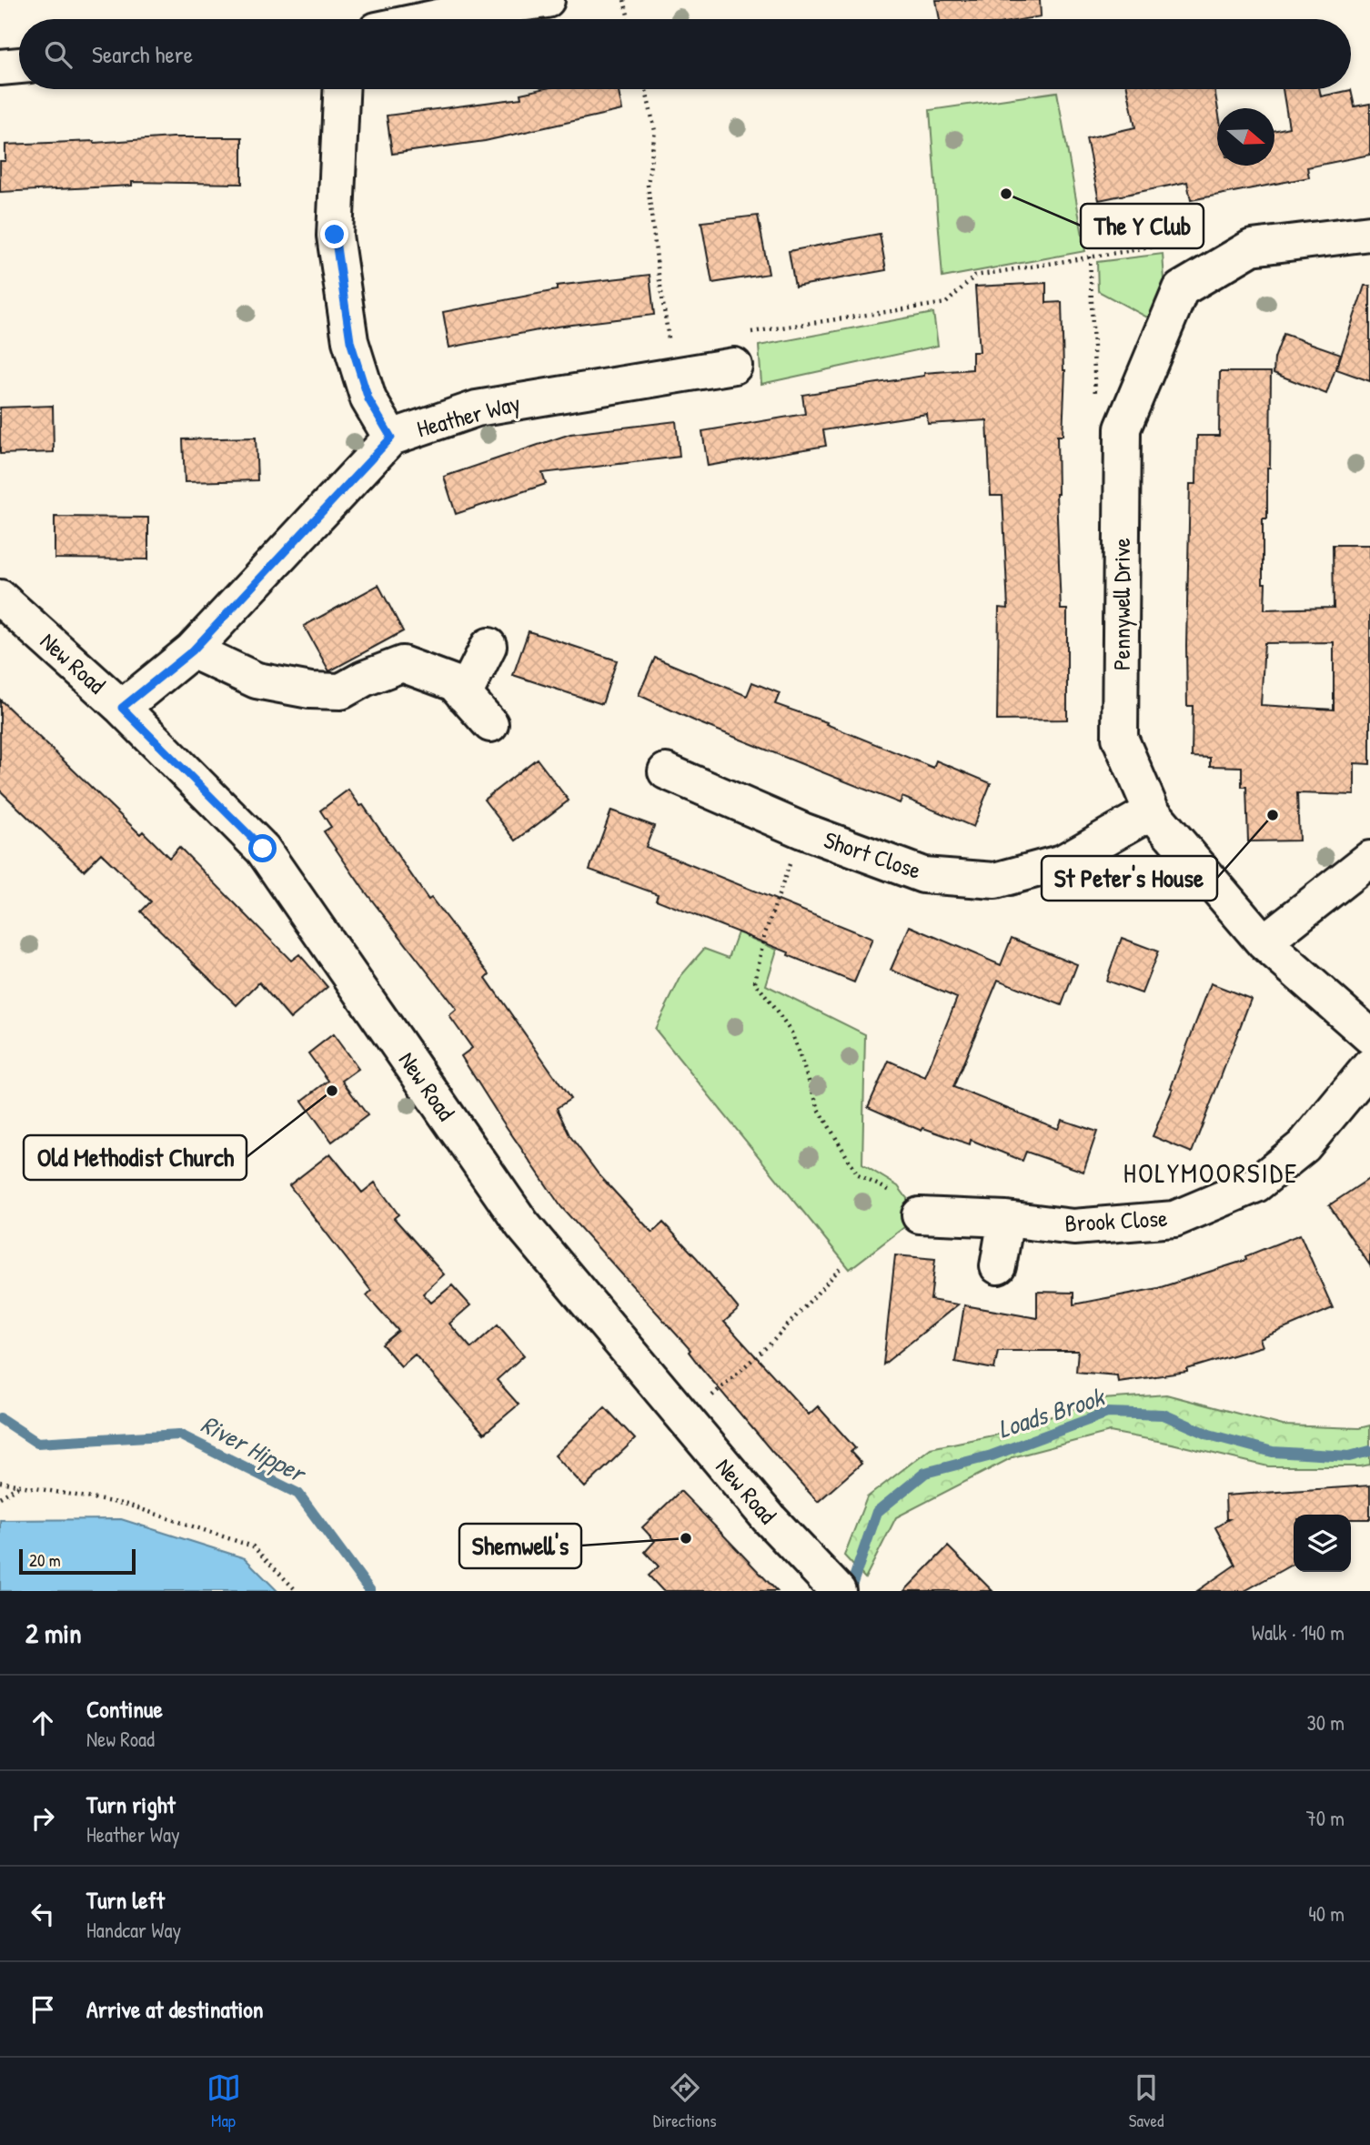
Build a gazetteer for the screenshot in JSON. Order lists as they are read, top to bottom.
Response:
{
  "streets": {
    "street": [
      "Heather Way",
      "Pennywell Drive",
      "New Road",
      "Short Close",
      "Brook Close"
    ]
  },
  "crossings": [
    ["Heather Way", "New Road"],
    ["Pennywell Drive", "Short Close"]
  ],
  "districts": ["HOLYMOORSIDE"],
  "water": ["Loads Brook", "River Hipper"],
  "places": [
    "The Y Club",
    "St Peter's House",
    "Old Methodist Church",
    "Shemwell's"
  ],
  "scale_bar": "20 m",
  "north": "right",
  "page": {
    "search": "Search here",
    "scale": "20 m",
    "heading": ["2 min", "Walk · 140 m"],
    "list": [
      ["Continue", "New Road", "30 m"],
      ["Turn right", "Heather Way", "70 m"],
      ["Turn left", "Handcar Way", "40 m"],
      "Arrive at destination"
    ],
    "nav": ["Map", "Directions", "Saved"]
  }
}
